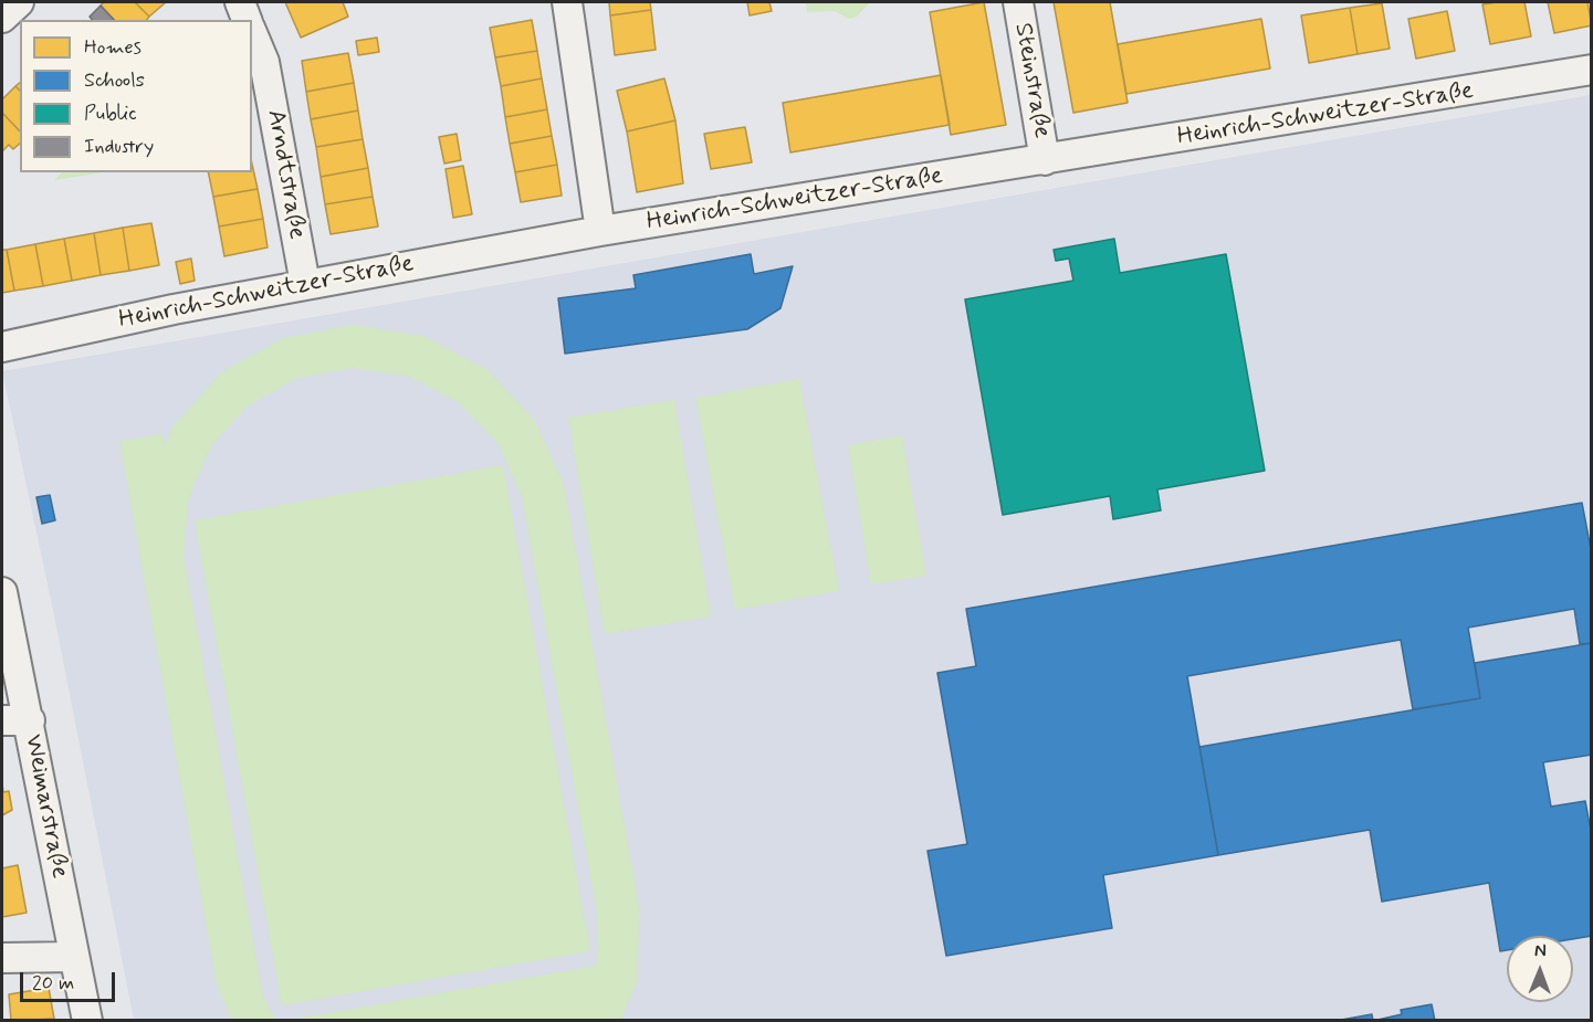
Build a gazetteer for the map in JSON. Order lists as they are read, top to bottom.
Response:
{
  "streets": {
    "street": [
      "Steinstraße",
      "Heinrich-Schweitzer-Straße",
      "Arndtstraße",
      "Weimarstraße"
    ]
  },
  "crossings": [
    ["Steinstraße", "Heinrich-Schweitzer-Straße"],
    ["Heinrich-Schweitzer-Straße", "Arndtstraße"]
  ],
  "legend": [
    "Homes",
    "Schools",
    "Public",
    "Industry"
  ],
  "scale_bar": "20 m",
  "north": "top"
}
